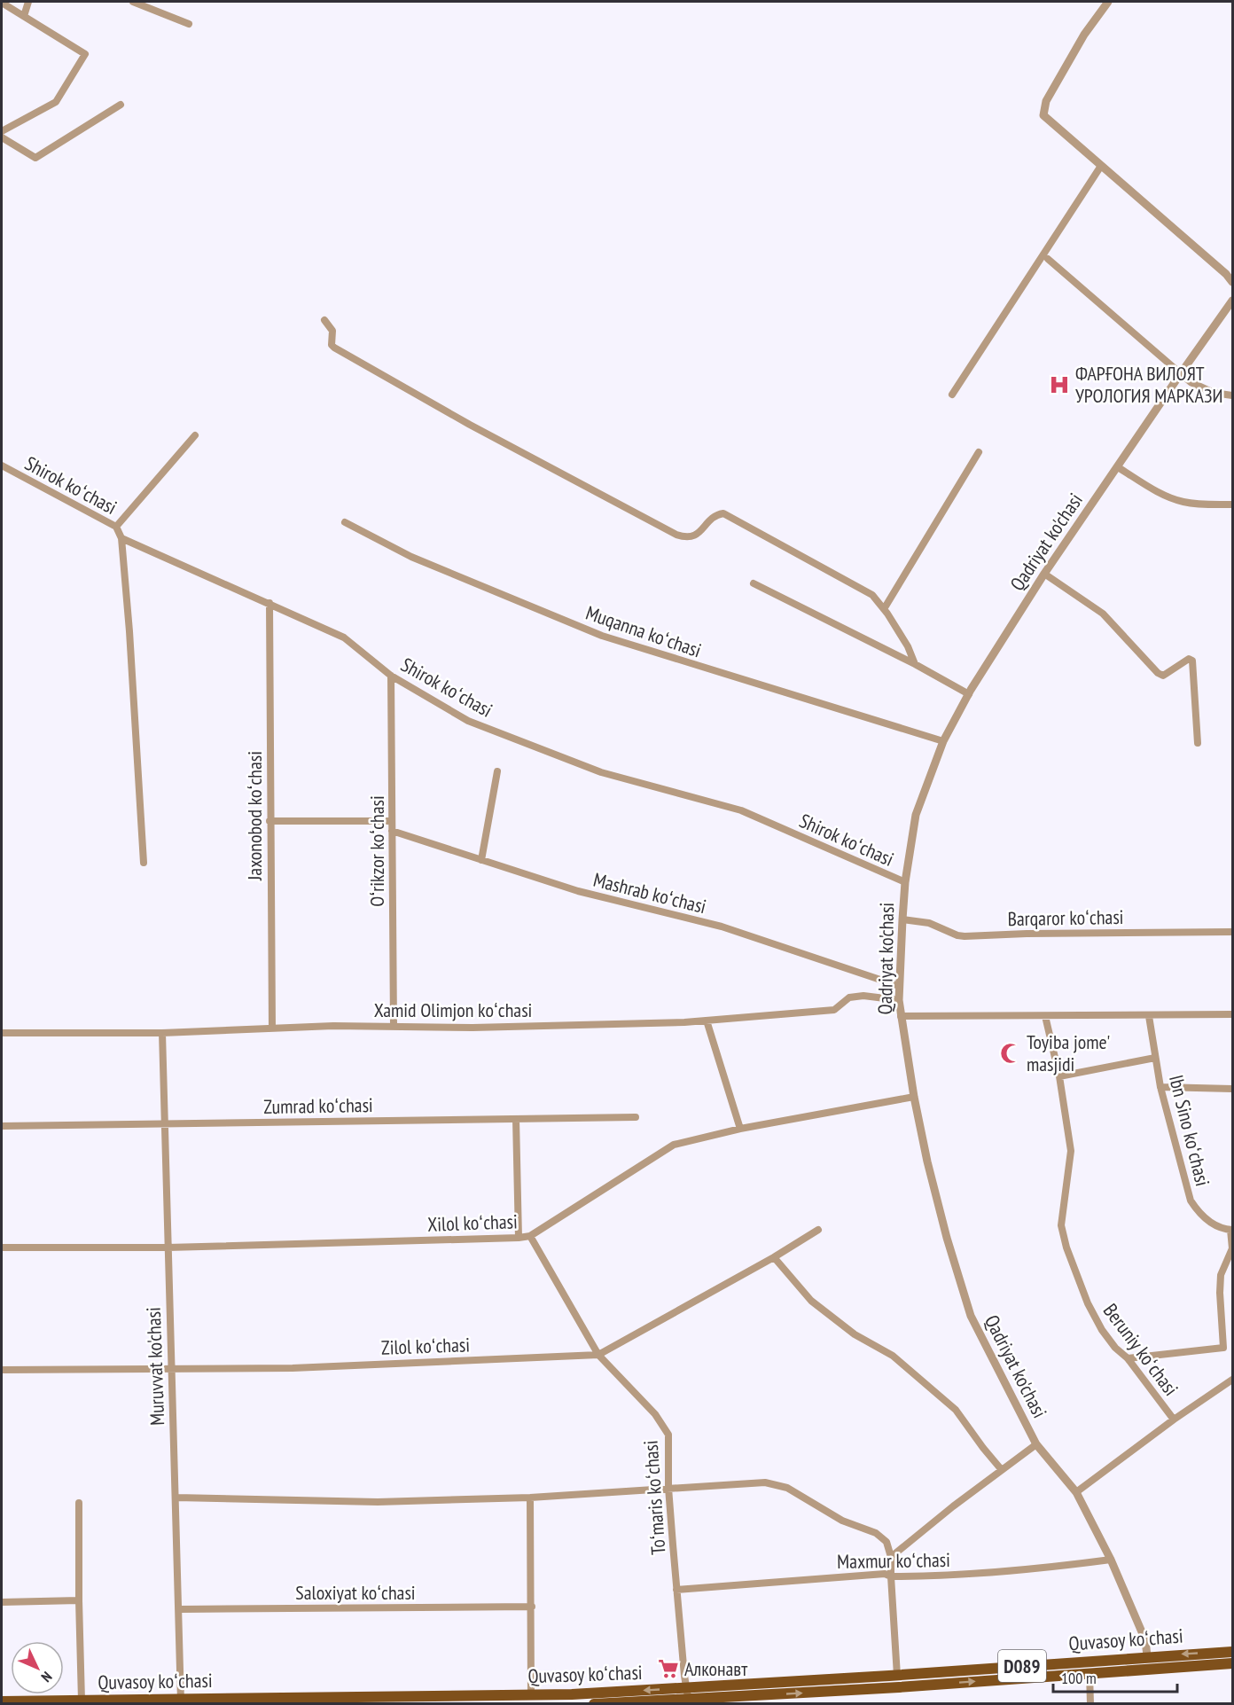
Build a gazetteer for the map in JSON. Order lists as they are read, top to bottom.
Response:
{
  "streets": {
    "main road": ["Quvasoy koʻchasi", "D089"],
    "street": [
      "Shirok koʻchasi",
      "Qadriyat ko'chasi",
      "Muqanna koʻchasi",
      "Jaxonobod koʻchasi",
      "Oʻrikzor koʻchasi",
      "Mashrab koʻchasi",
      "Barqaror koʻchasi",
      "Xamid Olimjon koʻchasi",
      "Zumrad koʻchasi",
      "Ibn Sino koʻchasi",
      "Xilol koʻchasi",
      "Zilol koʻchasi",
      "Beruniy koʻchasi",
      "Muruvvat ko'chasi",
      "Toʻmaris koʻchasi",
      "Maxmur koʻchasi",
      "Saloxiyat koʻchasi"
    ]
  },
  "crossings": [
    ["Shirok koʻchasi", "Qadriyat ko'chasi"],
    ["Shirok koʻchasi", "Jaxonobod koʻchasi"],
    ["Shirok koʻchasi", "Oʻrikzor koʻchasi"],
    ["Qadriyat ko'chasi", "Muqanna koʻchasi"],
    ["Qadriyat ko'chasi", "Mashrab koʻchasi"],
    ["Qadriyat ko'chasi", "Barqaror koʻchasi"],
    ["Qadriyat ko'chasi", "Xamid Olimjon koʻchasi"],
    ["Qadriyat ko'chasi", "Xilol koʻchasi"],
    ["Qadriyat ko'chasi", "Maxmur koʻchasi"],
    ["Qadriyat ko'chasi", "Quvasoy koʻchasi"],
    ["Jaxonobod koʻchasi", "Xamid Olimjon koʻchasi"],
    ["Oʻrikzor koʻchasi", "Mashrab koʻchasi"],
    ["Oʻrikzor koʻchasi", "Xamid Olimjon koʻchasi"],
    ["Xamid Olimjon koʻchasi", "Muruvvat ko'chasi"],
    ["Zumrad koʻchasi", "Muruvvat ko'chasi"],
    ["Xilol koʻchasi", "Muruvvat ko'chasi"],
    ["Xilol koʻchasi", "Toʻmaris koʻchasi"],
    ["Zilol koʻchasi", "Muruvvat ko'chasi"],
    ["Zilol koʻchasi", "Toʻmaris koʻchasi"],
    ["Muruvvat ko'chasi", "Saloxiyat koʻchasi"],
    ["Muruvvat ko'chasi", "Quvasoy koʻchasi"],
    ["Toʻmaris koʻchasi", "Maxmur koʻchasi"],
    ["Toʻmaris koʻchasi", "Quvasoy koʻchasi"]
  ],
  "places": {
    "hospital": ["ФАРҒОНА ВИЛОЯТ УРОЛОГИЯ МАРКАЗИ"],
    "mosque": ["Toyiba jome' masjidi"],
    "supermarket": ["Алконавт"]
  },
  "scale_bar": "100 m",
  "north": "bottom right"
}
